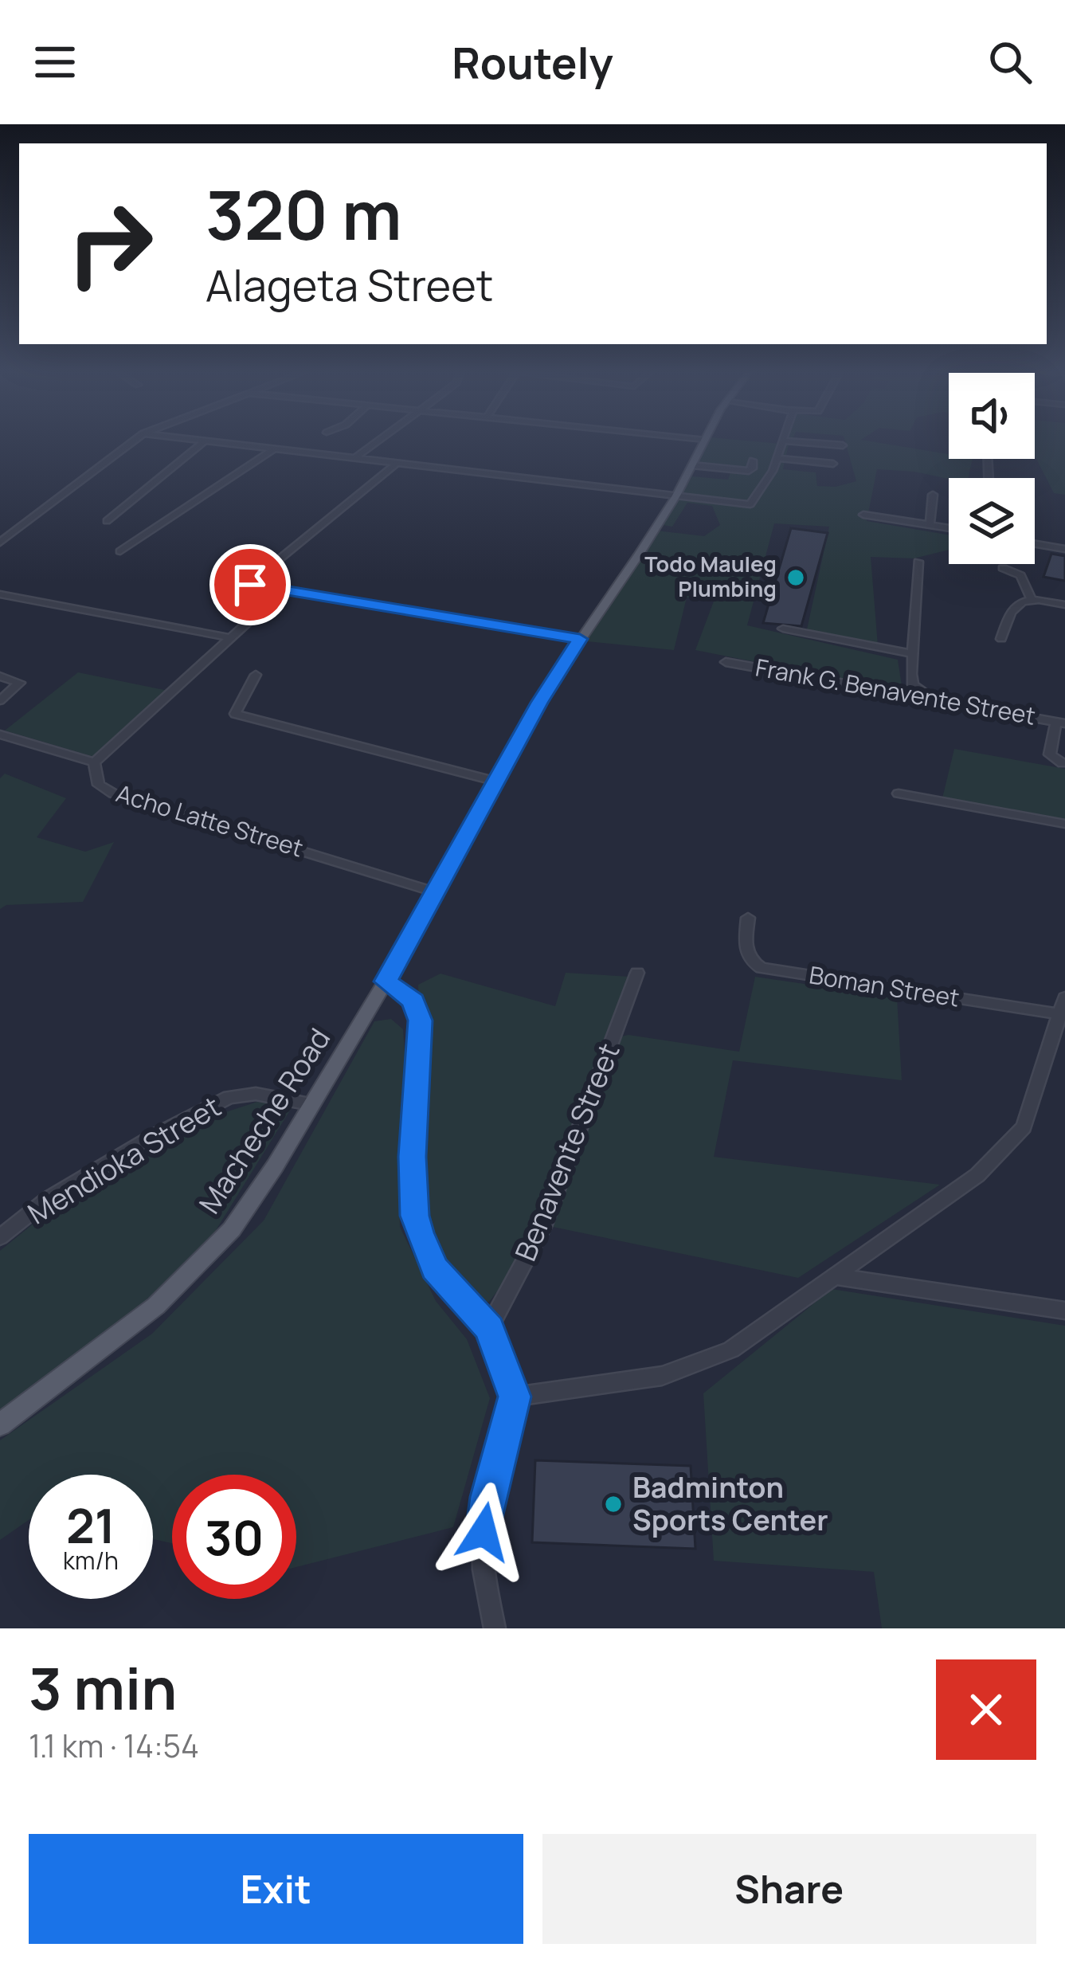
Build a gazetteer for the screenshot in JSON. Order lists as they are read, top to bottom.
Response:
{
  "streets": {
    "main road": ["Macheche Road"],
    "street": [
      "Frank G. Benavente Street",
      "Acho Latte Street",
      "Boman Street",
      "Benavente Street",
      "Mendioka Street"
    ]
  },
  "crossings": [
    ["Acho Latte Street", "Macheche Road"],
    ["Macheche Road", "Mendioka Street"]
  ],
  "places": ["Todo Mauleg Plumbing", "Badminton Sports Center"],
  "page": {
    "header": "Routely",
    "turn": ["320 m", "Alageta Street"],
    "speed": "21 km/h",
    "limit": "30",
    "heading": ["3 min", "1.1 km · 14:54"],
    "buttons": ["Exit", "Share"]
  }
}
